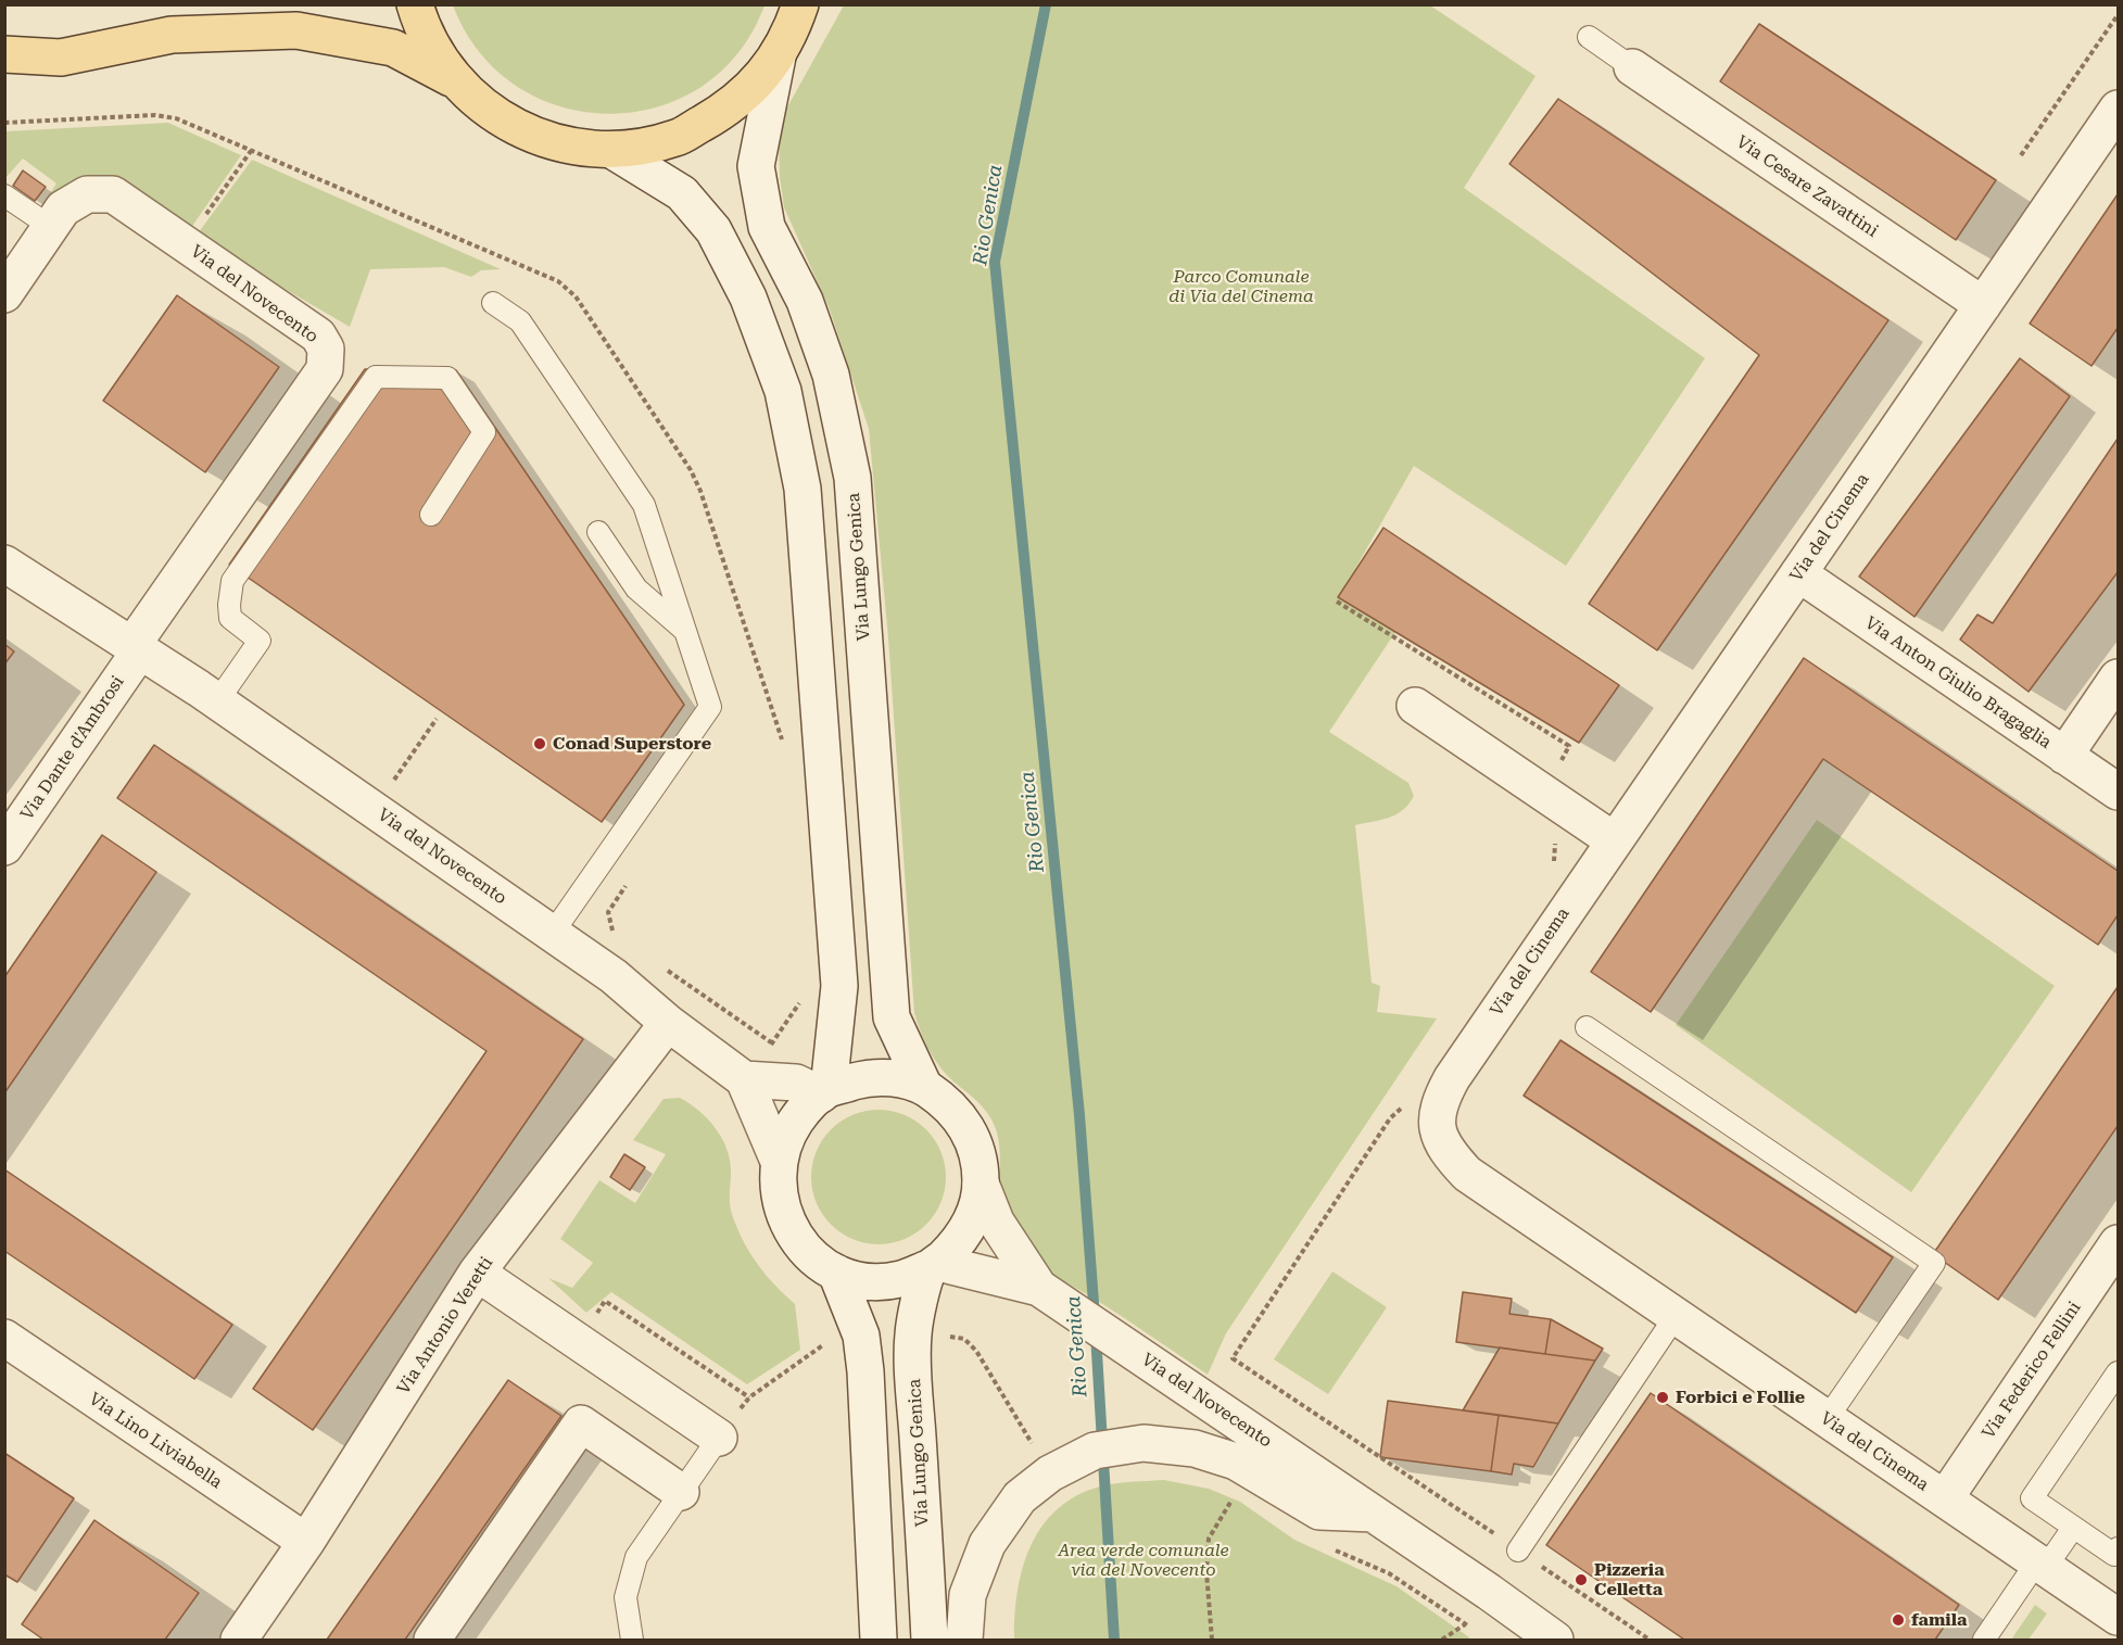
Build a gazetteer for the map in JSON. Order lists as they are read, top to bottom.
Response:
{
  "streets": {
    "street": [
      "Via Cesare Zavattini",
      "Via del Novecento",
      "Via del Cinema",
      "Via Lungo Genica",
      "Via Anton Giulio Bragaglia",
      "Via Dante d'Ambrosi",
      "Via Antonio Veretti",
      "Via Federico Fellini",
      "Via Lino Liviabella"
    ]
  },
  "crossings": [
    ["Via Cesare Zavattini", "Via del Cinema"],
    ["Via del Novecento", "Via Lungo Genica"],
    ["Via del Novecento", "Via Dante d'Ambrosi"],
    ["Via del Novecento", "Via Antonio Veretti"],
    ["Via del Cinema", "Via Anton Giulio Bragaglia"],
    ["Via del Cinema", "Via Federico Fellini"],
    ["Via Antonio Veretti", "Via Lino Liviabella"]
  ],
  "water": ["Rio Genica"],
  "parks": ["Parco Comunale di Via del Cinema", "Area verde comunale via del Novecento"],
  "places": [
    "Conad Superstore",
    "Forbici e Follie",
    "Pizzeria Celletta",
    "famila"
  ]
}
